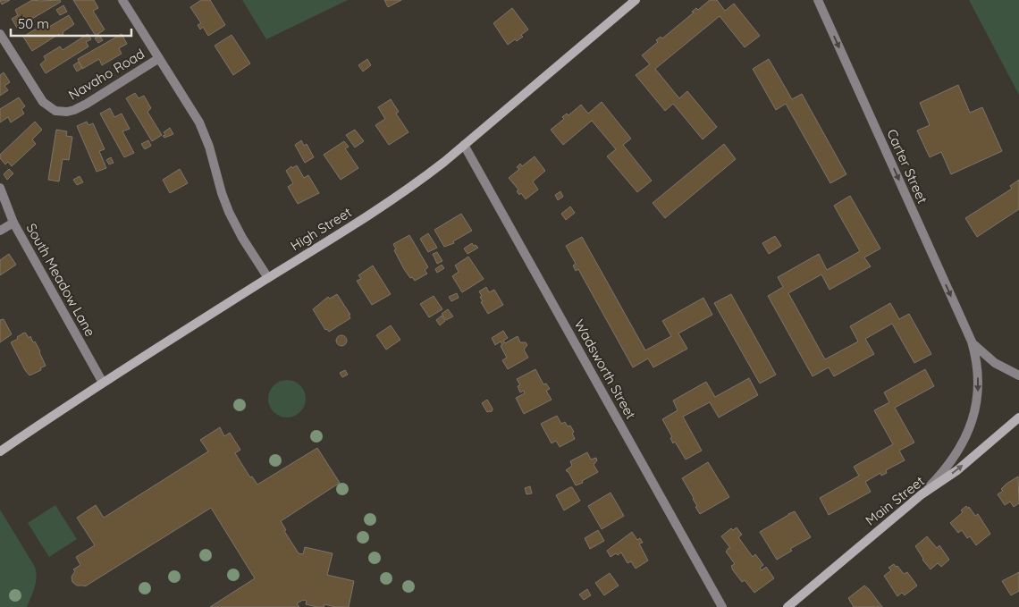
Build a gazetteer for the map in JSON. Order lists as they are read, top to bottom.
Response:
{
  "streets": {
    "main road": ["High Street", "Main Street"],
    "street": [
      "Navaho Road",
      "Carter Street",
      "South Meadow Lane",
      "Wadsworth Street"
    ]
  },
  "crossings": [
    ["Carter Street", "Main Street"],
    ["High Street", "South Meadow Lane"],
    ["High Street", "Wadsworth Street"]
  ],
  "one_way": ["Carter Street", "Main Street"],
  "scale_bar": "50 m"
}
